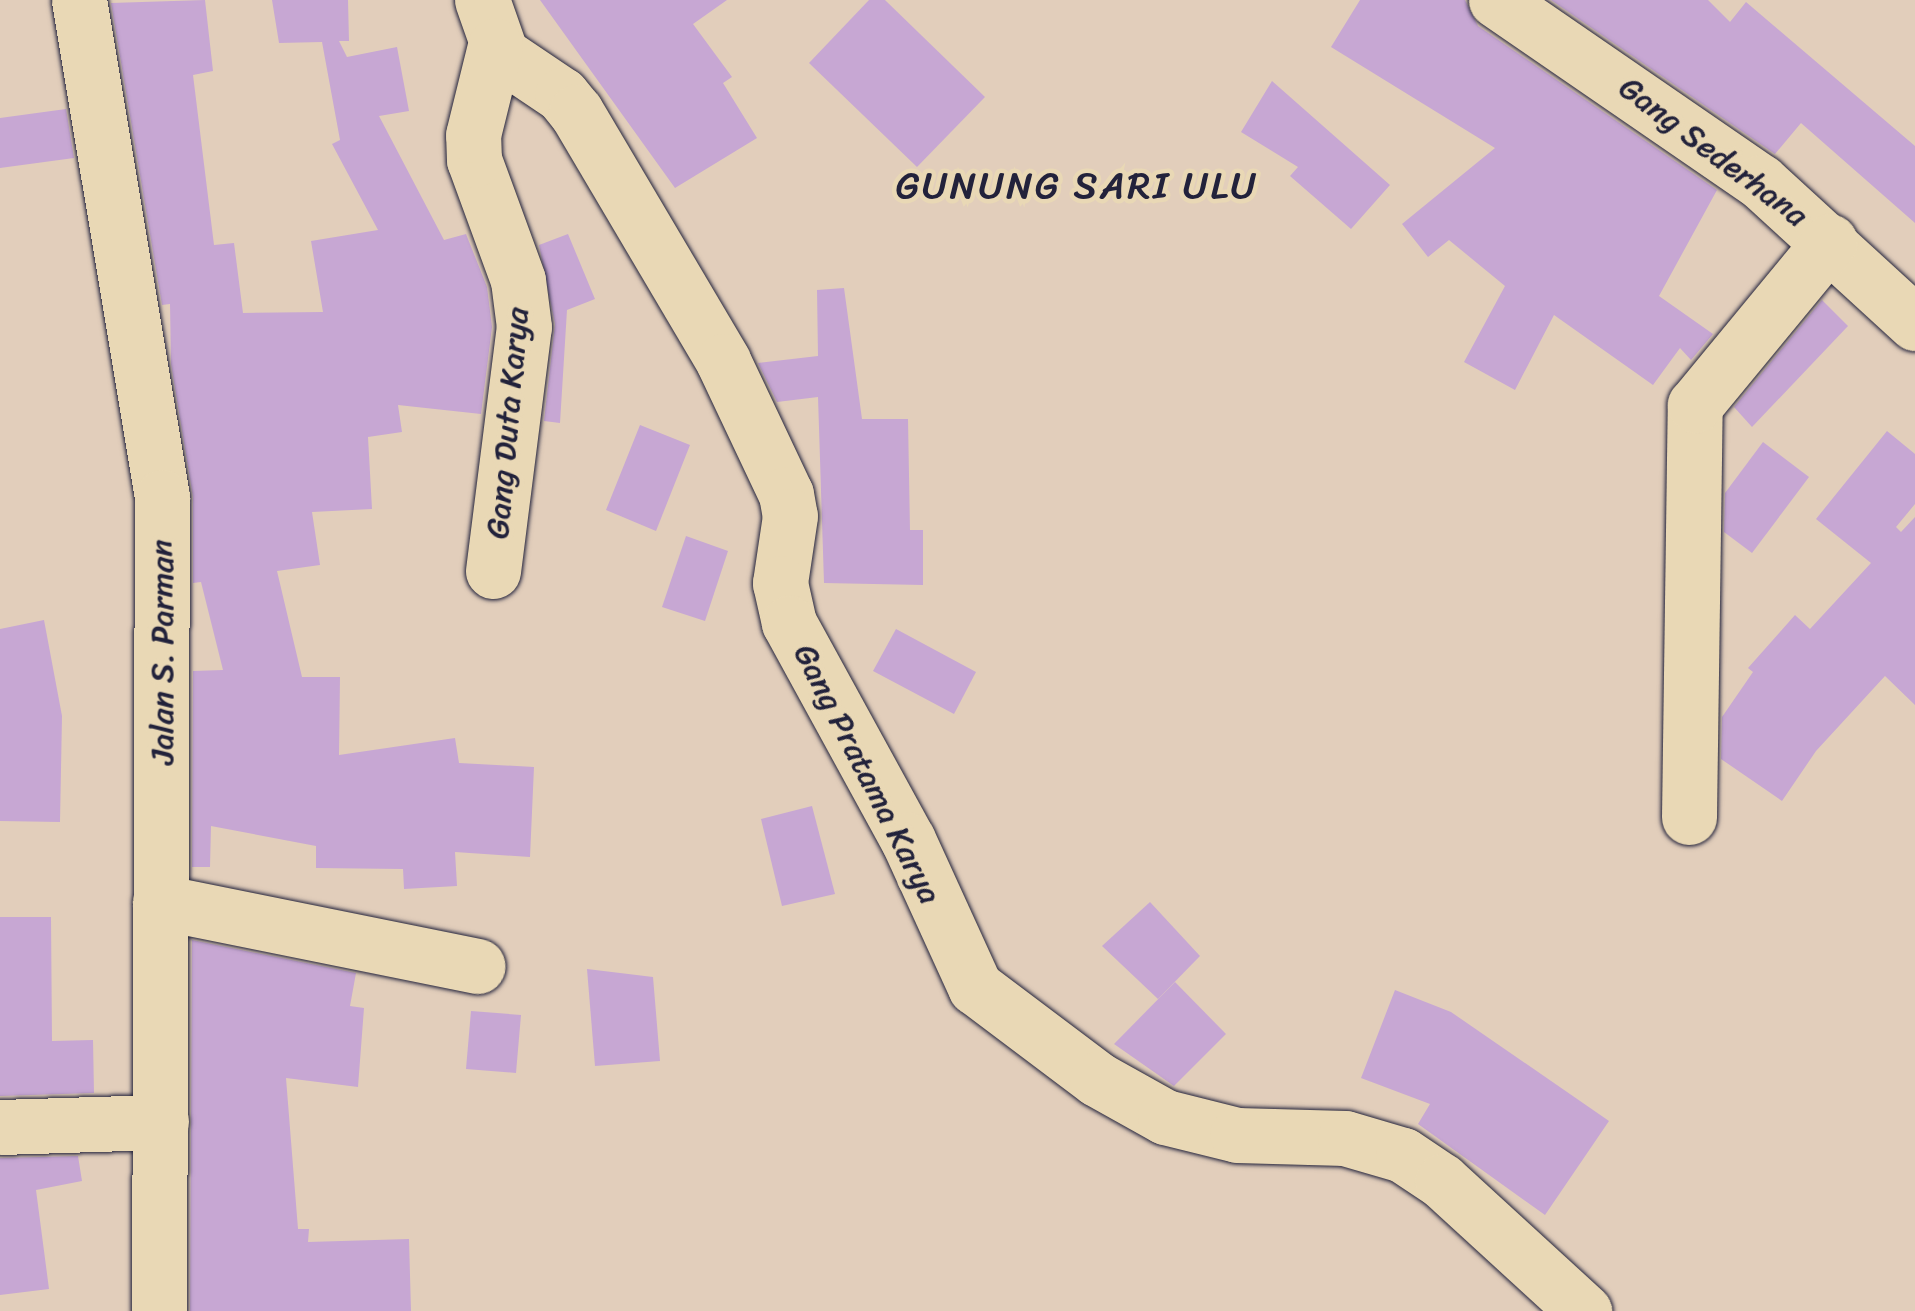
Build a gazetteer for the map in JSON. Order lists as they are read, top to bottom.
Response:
{
  "streets": {
    "street": [
      "Gang Sederhana",
      "Gang Duta Karya",
      "Jalan S. Parman",
      "Gang Pratama Karya"
    ]
  },
  "crossings": [
    ["Gang Duta Karya", "Gang Pratama Karya"]
  ],
  "districts": ["GUNUNG SARI ULU"]
}
